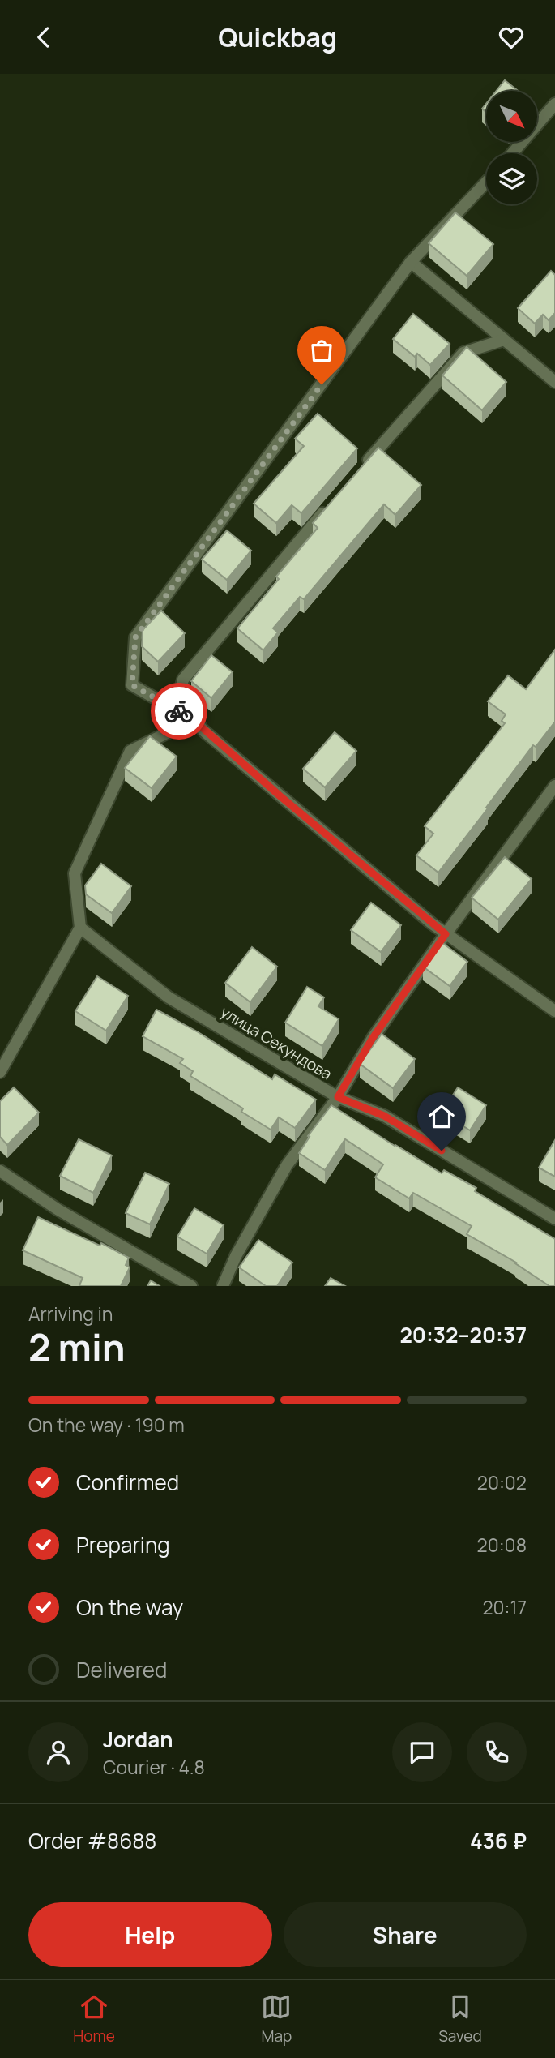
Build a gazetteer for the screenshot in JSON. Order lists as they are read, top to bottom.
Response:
{
  "streets": {
    "street": ["улица Секундова"]
  },
  "north": "bottom right",
  "page": {
    "header": "Quickbag",
    "heading": ["2 min", "Arriving in", "20:32–20:37"],
    "panel": [
      "Jordan",
      "Courier · 4.8",
      "Order #8688",
      "436 ₽"
    ],
    "bar": "On the way · 190 m",
    "list": [
      ["Confirmed", "20:02"],
      ["Preparing", "20:08"],
      ["On the way", "20:17"],
      "Delivered"
    ],
    "buttons": ["Help", "Share"],
    "tabs": ["Home", "Map", "Saved"]
  }
}
